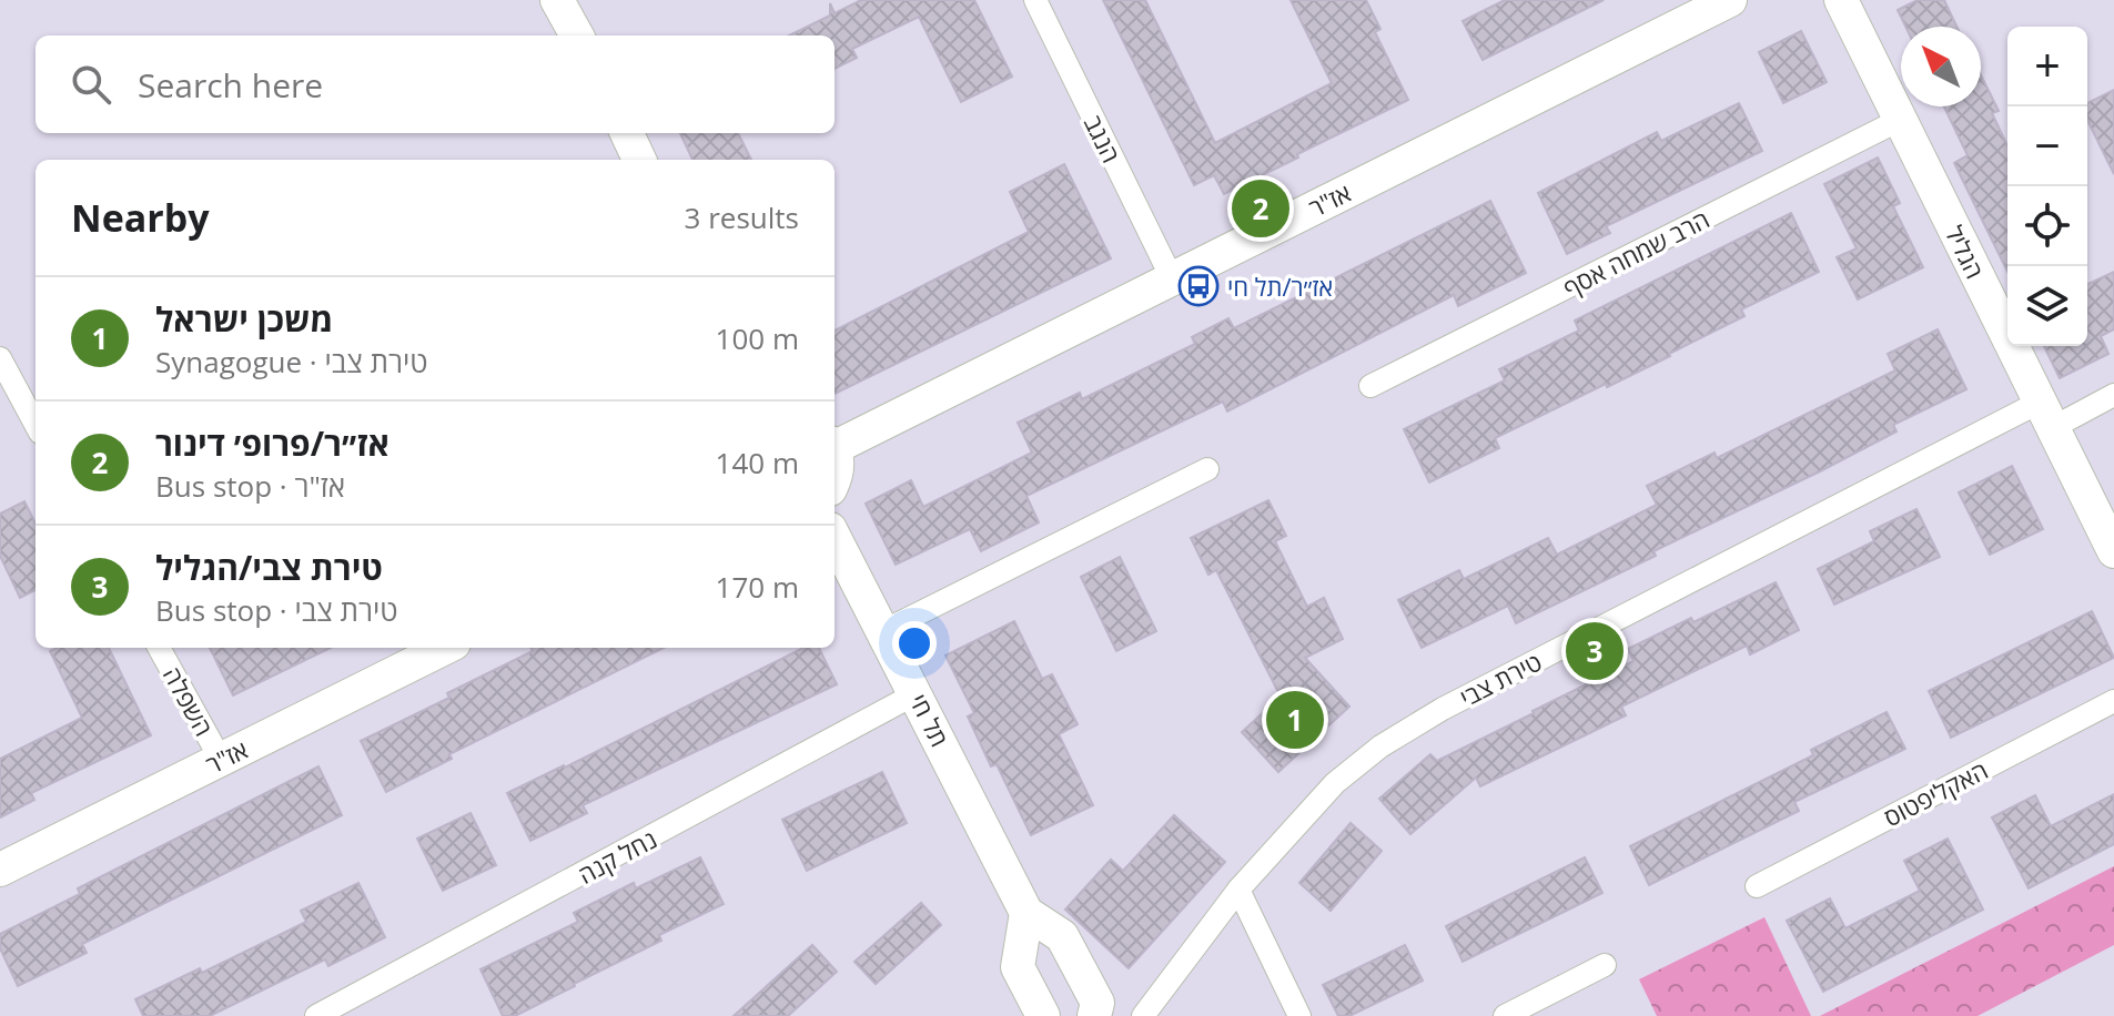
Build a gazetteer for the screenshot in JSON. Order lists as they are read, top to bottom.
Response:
{
  "streets": {
    "street": [
      "הנגב",
      "אז\"ר",
      "הגליל",
      "הרב שמחה אסף",
      "טירת צבי",
      "השפלה",
      "תל חי",
      "האקליפטוס",
      "נחל קנה"
    ]
  },
  "crossings": [
    ["הנגב", "אז\"ר"],
    ["אז\"ר", "השפלה"],
    ["הגליל", "הרב שמחה אסף"],
    ["הגליל", "טירת צבי"],
    ["תל חי", "נחל קנה"]
  ],
  "places": {
    "bus stop": ["אז״ר/תל חי"]
  },
  "north": "top left",
  "page": {
    "map_buttons": ["+", "−"],
    "search": "Search here",
    "heading": ["Nearby", "3 results"],
    "pins": ["2", "3", "1"],
    "list": [
      {
        "mark": "1",
        "name": "משכן ישראל",
        "note": "Synagogue · טירת צבי",
        "value": "100 m"
      },
      {
        "mark": "2",
        "name": "אז״ר/פרופ׳ דינור",
        "note": "Bus stop · אז\"ר",
        "value": "140 m"
      },
      {
        "mark": "3",
        "name": "טירת צבי/הגליל",
        "note": "Bus stop · טירת צבי",
        "value": "170 m"
      }
    ]
  }
}
